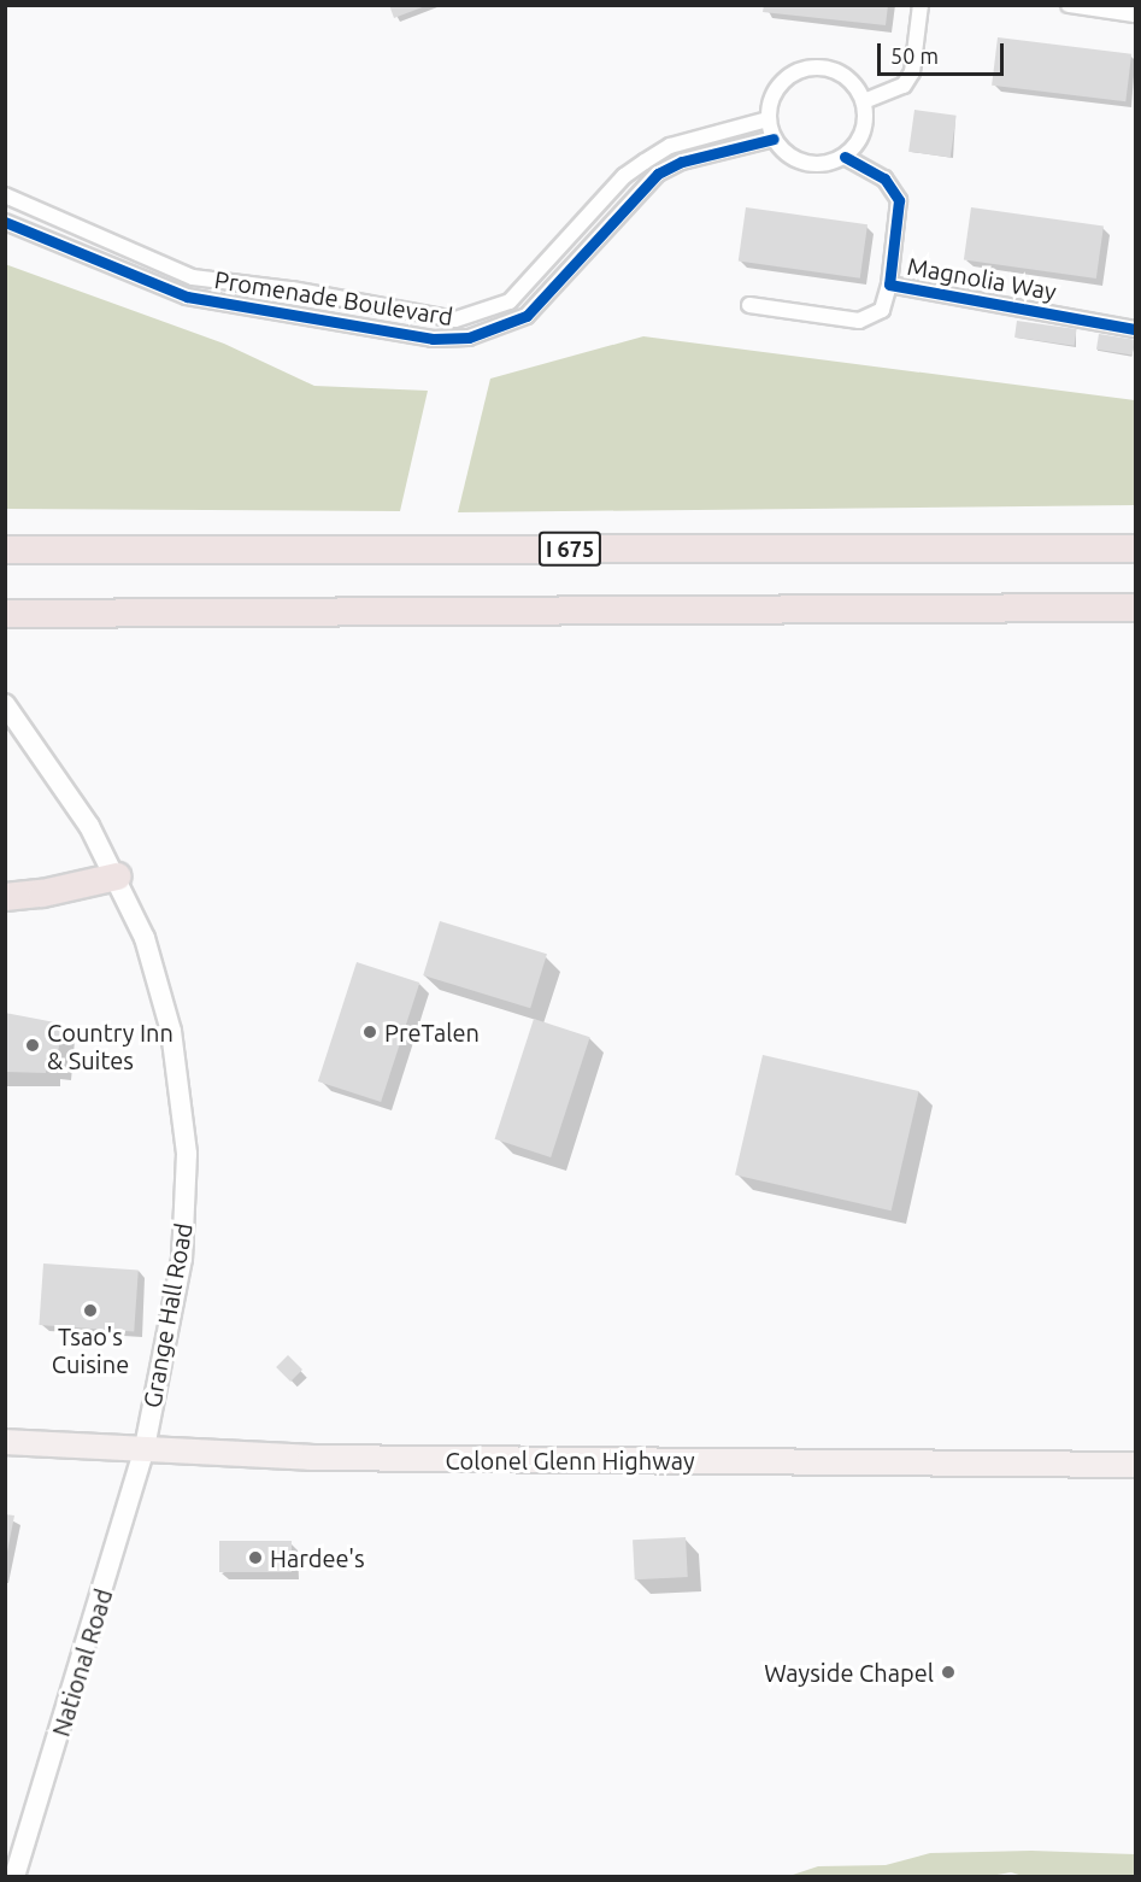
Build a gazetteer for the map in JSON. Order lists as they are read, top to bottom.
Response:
{
  "streets": {
    "highway": ["I 675"],
    "main road": ["Grange Hall Road", "Colonel Glenn Highway", "National Road"],
    "street": ["Magnolia Way", "Promenade Boulevard"]
  },
  "crossings": [
    ["Magnolia Way", "Promenade Boulevard"],
    ["Grange Hall Road", "Colonel Glenn Highway"],
    ["Grange Hall Road", "National Road"],
    ["Colonel Glenn Highway", "National Road"]
  ],
  "places": [
    "PreTalen",
    "Country Inn & Suites",
    "Tsao's Cuisine",
    "Hardee's",
    "Wayside Chapel"
  ],
  "scale_bar": "50 m"
}
